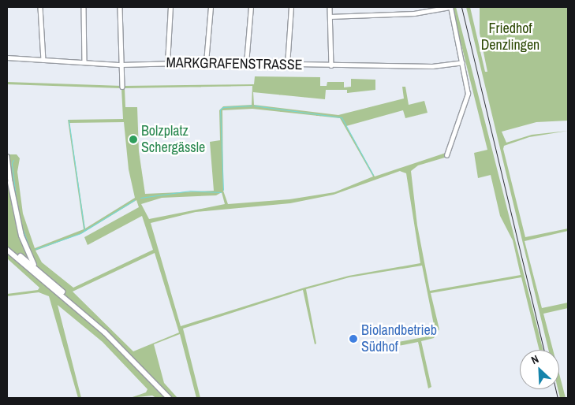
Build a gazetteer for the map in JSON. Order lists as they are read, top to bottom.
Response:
{
  "streets": {
    "street": ["MARKGRAFENSTRASSE"]
  },
  "parks": ["Friedhof Denzlingen"],
  "places": ["Bolzplatz Schergässle", "Biolandbetrieb Südhof"],
  "north": "top left"
}
